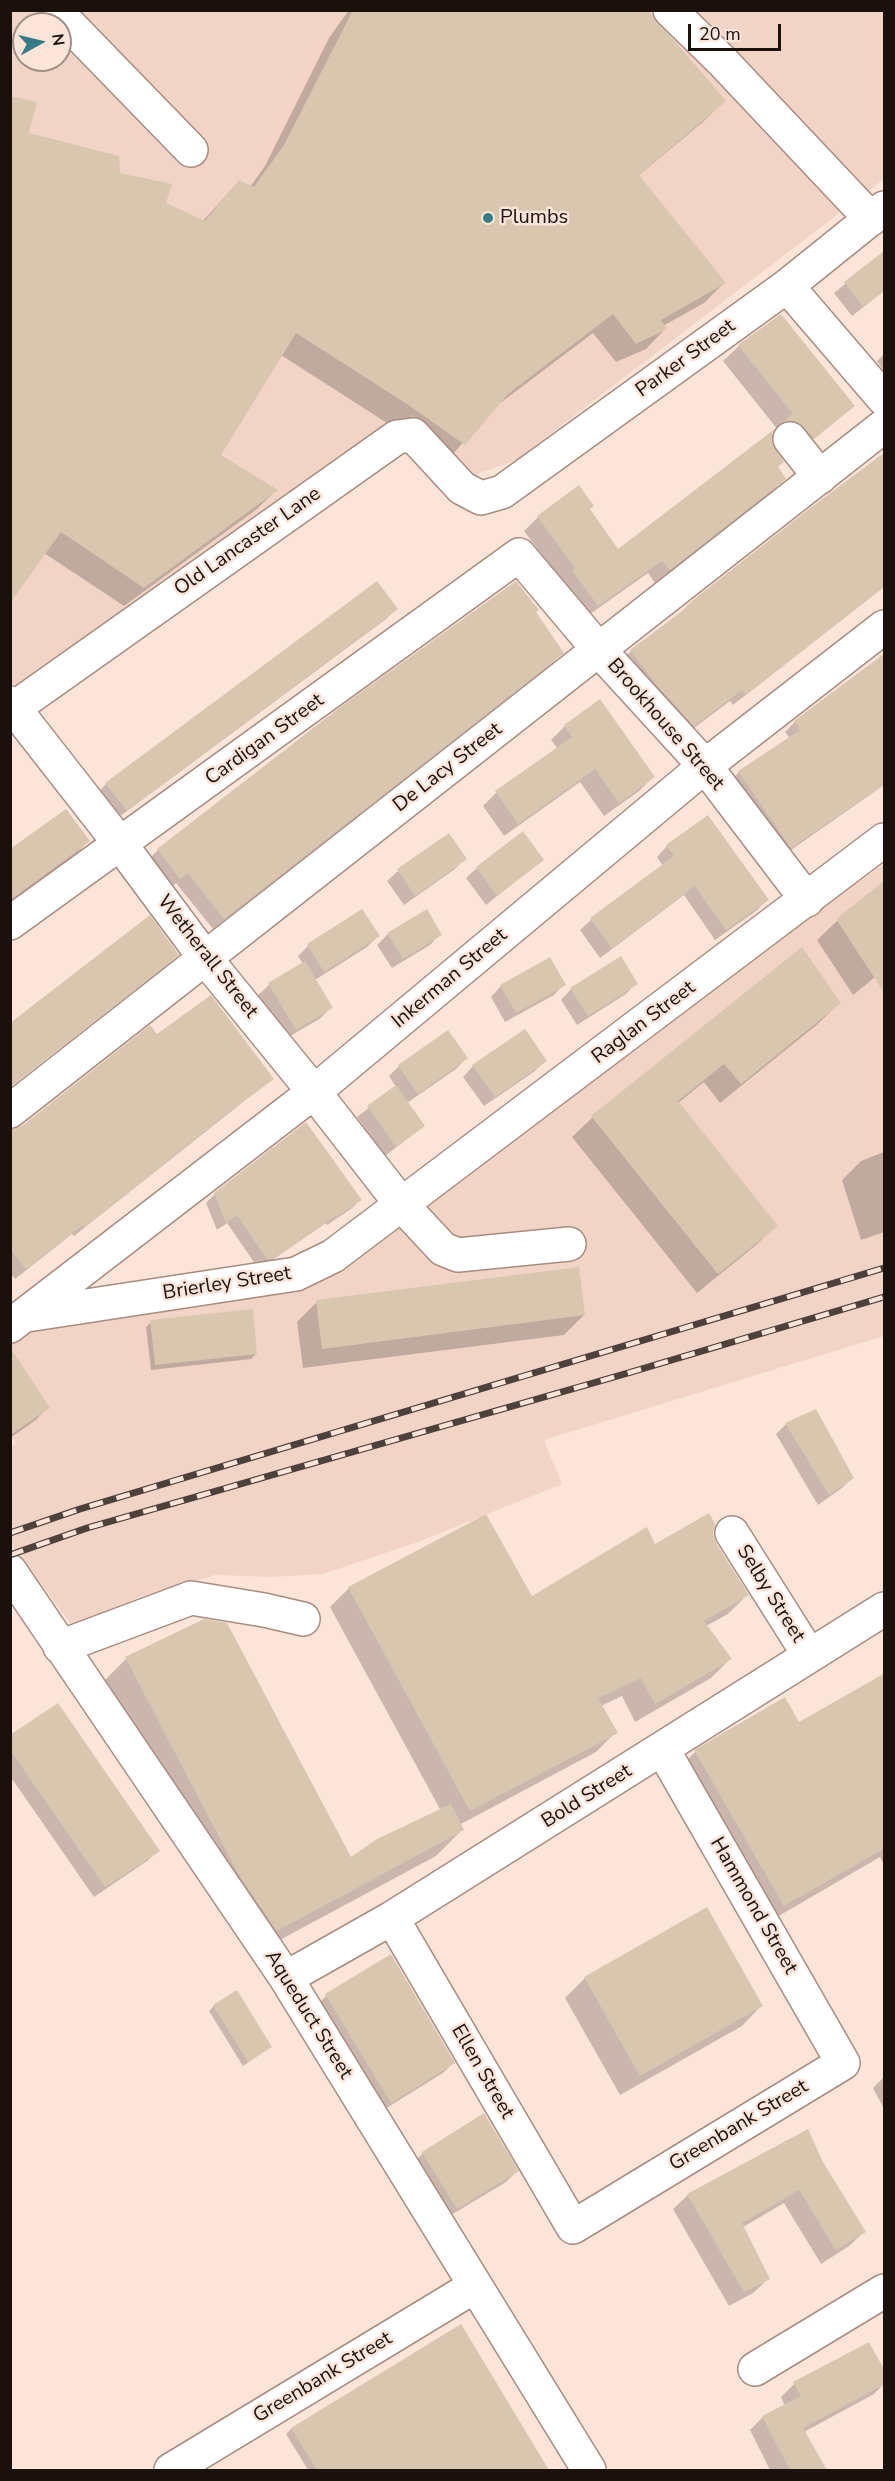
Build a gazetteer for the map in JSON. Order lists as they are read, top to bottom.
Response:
{
  "streets": {
    "street": [
      "Parker Street",
      "Old Lancaster Lane",
      "Brookhouse Street",
      "Cardigan Street",
      "De Lacy Street",
      "Wetherall Street",
      "Inkerman Street",
      "Raglan Street",
      "Brierley Street",
      "Selby Street",
      "Bold Street",
      "Hammond Street",
      "Aqueduct Street",
      "Ellen Street",
      "Greenbank Street"
    ]
  },
  "crossings": [
    ["Parker Street", "Old Lancaster Lane"],
    ["Old Lancaster Lane", "Wetherall Street"],
    ["Brookhouse Street", "Cardigan Street"],
    ["Brookhouse Street", "De Lacy Street"],
    ["Brookhouse Street", "Inkerman Street"],
    ["Brookhouse Street", "Raglan Street"],
    ["Cardigan Street", "Wetherall Street"],
    ["De Lacy Street", "Wetherall Street"],
    ["Wetherall Street", "Inkerman Street"],
    ["Wetherall Street", "Raglan Street"],
    ["Wetherall Street", "Brierley Street"],
    ["Inkerman Street", "Brierley Street"],
    ["Raglan Street", "Brierley Street"],
    ["Selby Street", "Bold Street"],
    ["Bold Street", "Hammond Street"],
    ["Bold Street", "Aqueduct Street"],
    ["Bold Street", "Ellen Street"],
    ["Hammond Street", "Greenbank Street"],
    ["Aqueduct Street", "Greenbank Street"],
    ["Ellen Street", "Greenbank Street"]
  ],
  "places": ["Plumbs"],
  "scale_bar": "20 m",
  "north": "right"
}
